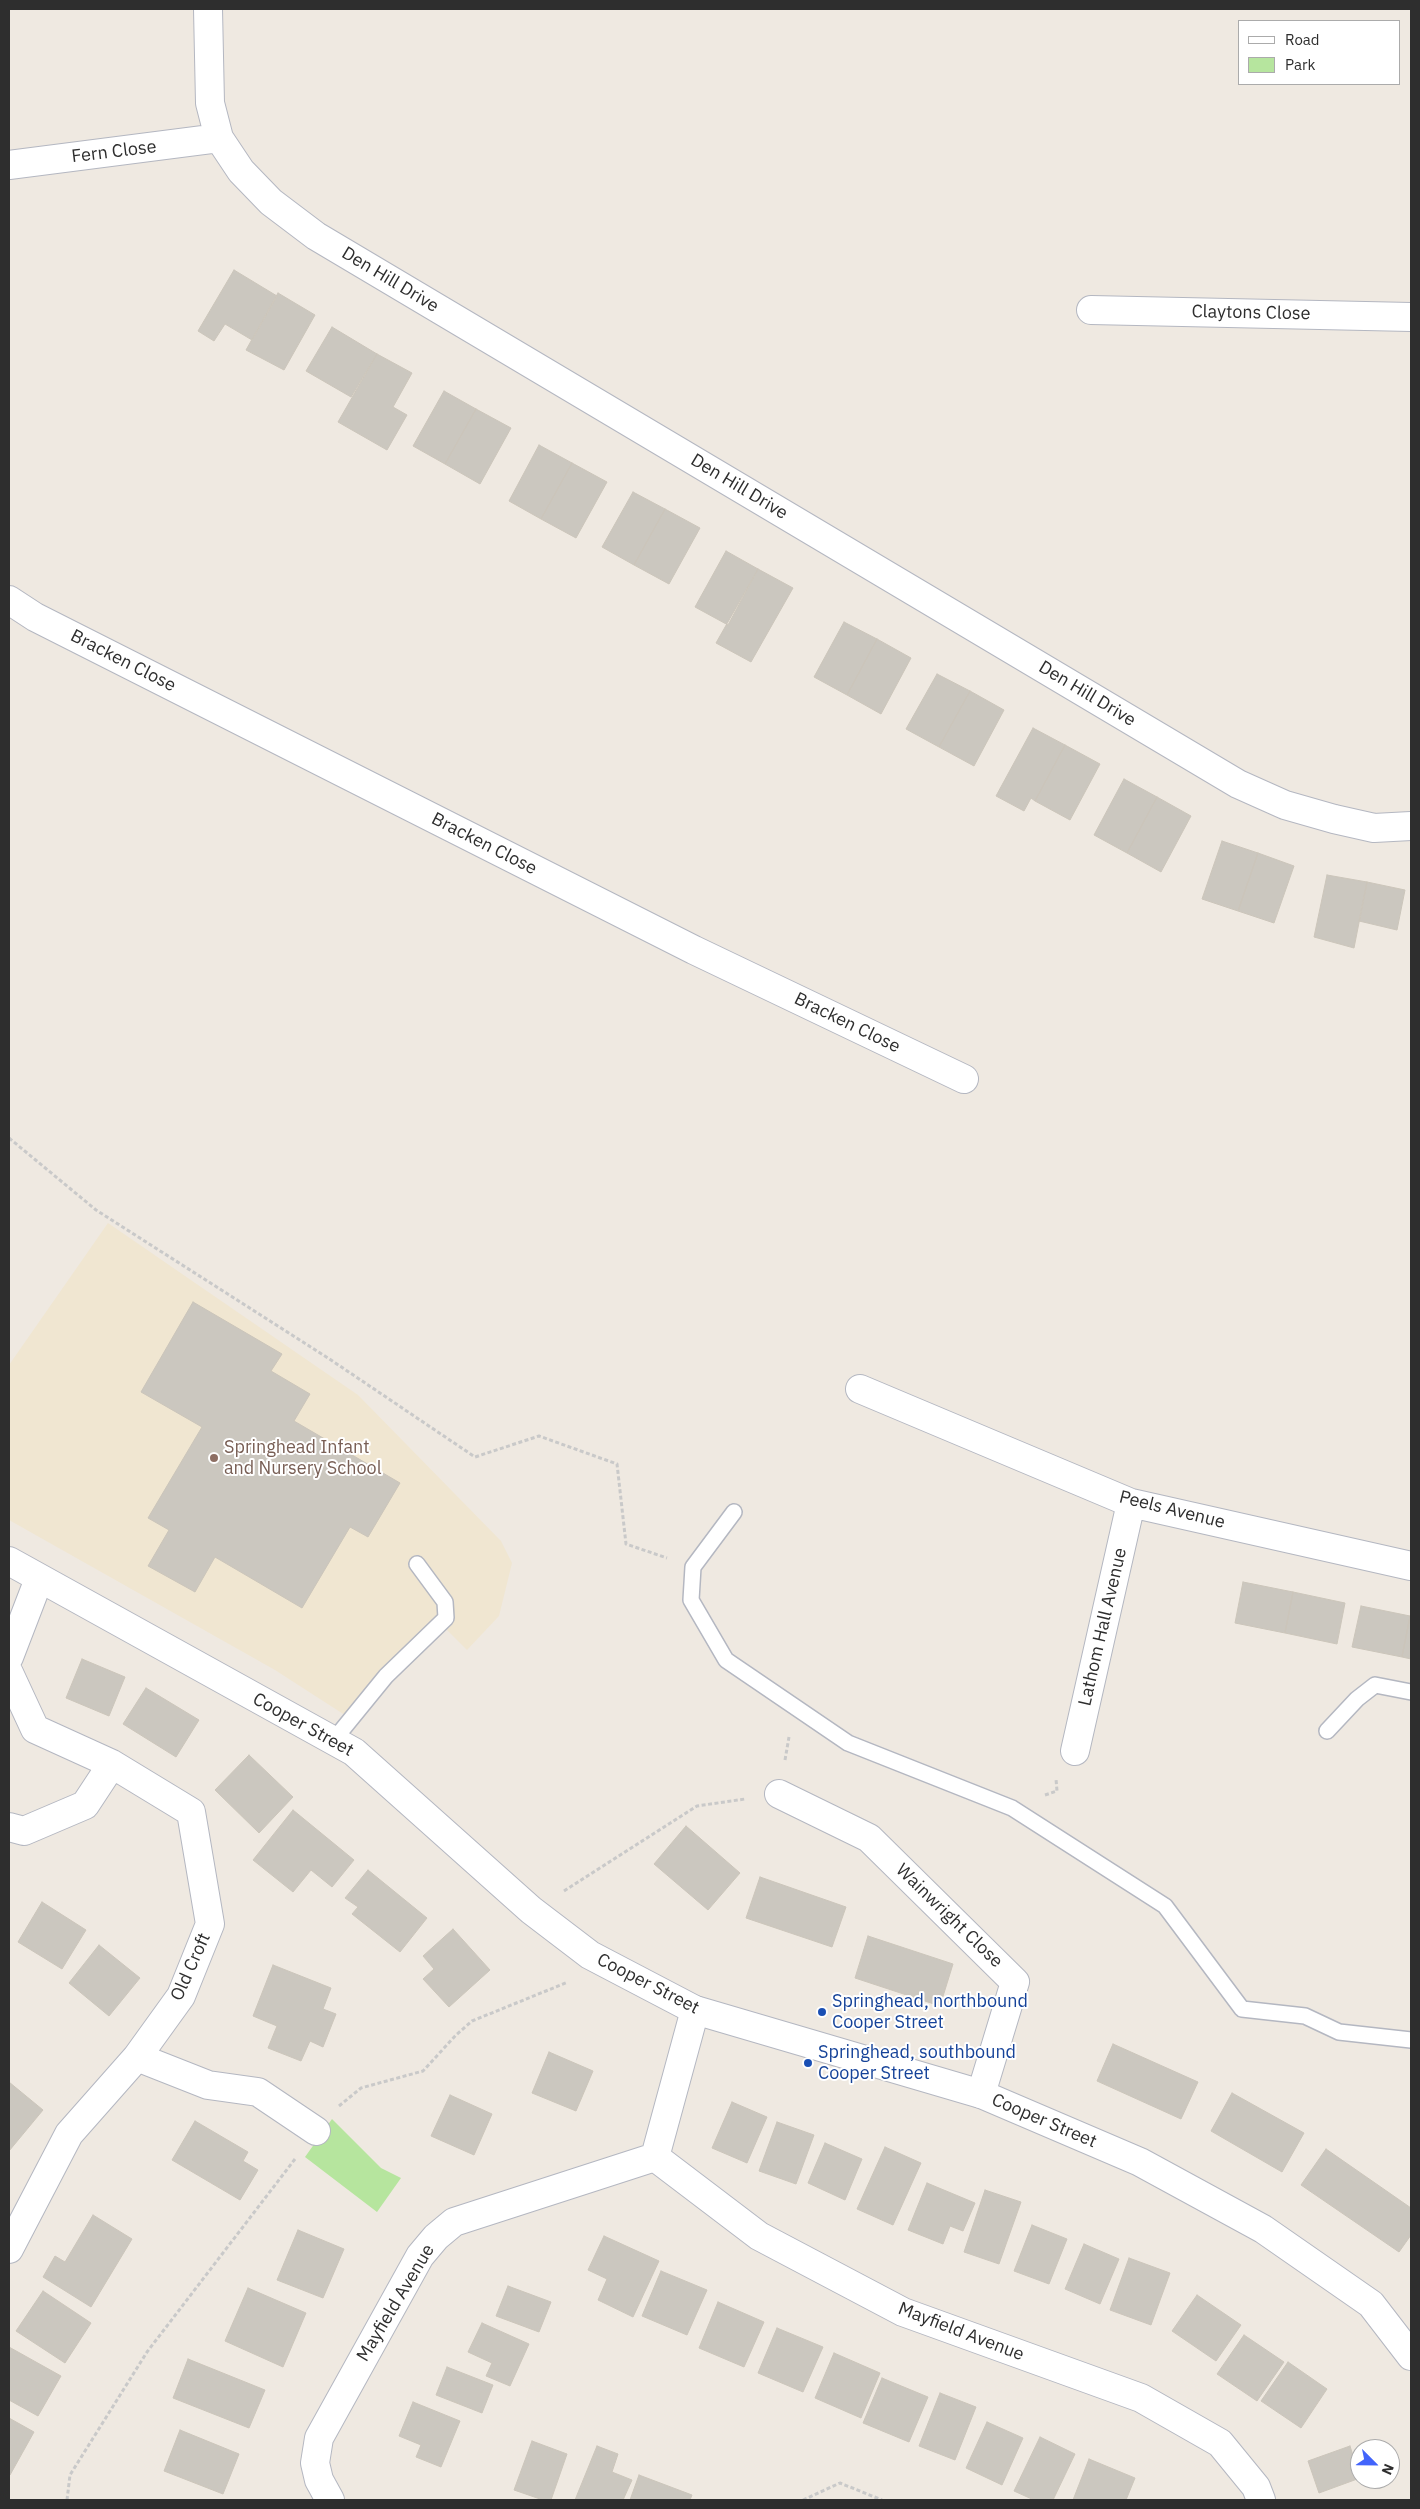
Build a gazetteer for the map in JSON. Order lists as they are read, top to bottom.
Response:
{
  "streets": {
    "street": [
      "Fern Close",
      "Den Hill Drive",
      "Claytons Close",
      "Bracken Close",
      "Peels Avenue",
      "Lathom Hall Avenue",
      "Cooper Street",
      "Wainwright Close",
      "Old Croft",
      "Mayfield Avenue"
    ]
  },
  "crossings": [
    ["Fern Close", "Den Hill Drive"],
    ["Peels Avenue", "Lathom Hall Avenue"],
    ["Cooper Street", "Wainwright Close"]
  ],
  "places": ["Springhead Infant and Nursery School", "Springhead, northbound Cooper Street", "Springhead, southbound Cooper Street"],
  "legend": ["Road", "Park"],
  "north": "bottom right"
}
